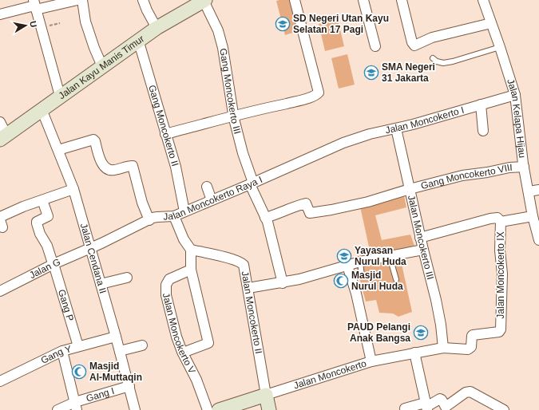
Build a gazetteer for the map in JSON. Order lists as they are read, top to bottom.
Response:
{
  "streets": {
    "street": [
      "Jalan Kayu Manis Timur",
      "Gang Moncokerto III",
      "Jalan Kelapa Hijau",
      "Jalan Moncokerto I",
      "Gang Moncokerto II",
      "Gang Moncokerto VIII",
      "Jalan Moncokerto Raya I",
      "Jalan Moncokerto III",
      "Jalan Cendana II",
      "Jalan G",
      "Jalan Moncokerto IX",
      "Gang P",
      "Jalan Moncokerto II",
      "Jalan Moncokerto V",
      "Gang Y",
      "Jalan Moncokerto",
      "Gang I"
    ]
  },
  "crossings": [
    ["Jalan Kayu Manis Timur", "Gang Moncokerto III"],
    ["Jalan Kayu Manis Timur", "Gang Moncokerto II"],
    ["Jalan Kayu Manis Timur", "Jalan Cendana II"],
    ["Gang Moncokerto III", "Gang Moncokerto VIII"],
    ["Gang Moncokerto III", "Jalan Moncokerto Raya I"],
    ["Jalan Kelapa Hijau", "Jalan Moncokerto I"],
    ["Jalan Kelapa Hijau", "Gang Moncokerto VIII"],
    ["Jalan Kelapa Hijau", "Jalan Moncokerto IX"],
    ["Jalan Moncokerto I", "Jalan Moncokerto Raya I"],
    ["Jalan Moncokerto I", "Jalan Moncokerto III"],
    ["Gang Moncokerto II", "Jalan Moncokerto Raya I"],
    ["Gang Moncokerto VIII", "Jalan Moncokerto III"],
    ["Jalan Moncokerto Raya I", "Jalan Cendana II"],
    ["Jalan Moncokerto Raya I", "Jalan G"],
    ["Jalan Moncokerto III", "Jalan Moncokerto IX"],
    ["Jalan Moncokerto III", "Jalan Moncokerto"],
    ["Jalan Cendana II", "Jalan G"],
    ["Jalan Cendana II", "Gang Y"],
    ["Jalan Cendana II", "Gang I"],
    ["Jalan G", "Gang P"],
    ["Jalan Moncokerto IX", "Jalan Moncokerto"],
    ["Gang P", "Gang Y"],
    ["Jalan Moncokerto II", "Jalan Moncokerto"]
  ],
  "places": {
    "school or university": [
      "SD Negeri Utan Kayu Selatan 17 Pagi",
      "SMA Negeri 31 Jakarta",
      "Yayasan Nurul Huda",
      "PAUD Pelangi Anak Bangsa"
    ],
    "mosque": ["Masjid Nurul Huda", "Masjid Al-Muttaqin"]
  },
  "north": "right"
}
